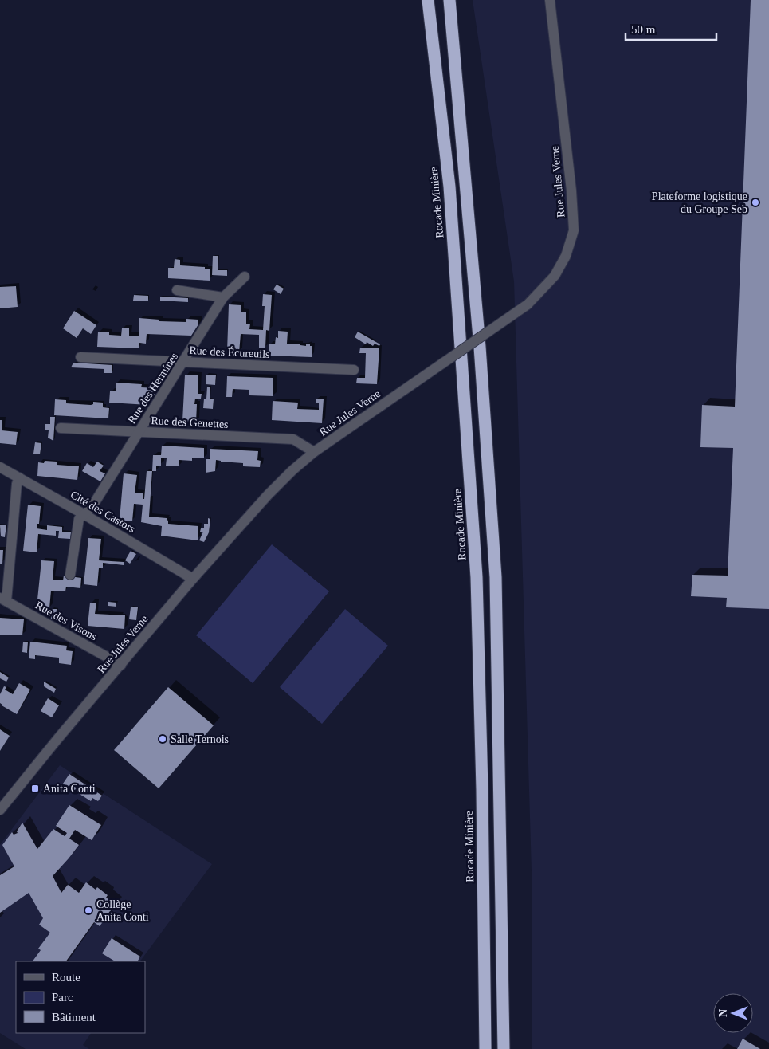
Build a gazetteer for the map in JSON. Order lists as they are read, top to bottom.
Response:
{
  "streets": {
    "highway": ["Rocade Minière"],
    "street": [
      "Rue Jules Verne",
      "Rue des Écureuils",
      "Rue des Hermines",
      "Rue des Genettes",
      "Cité des Castors",
      "Rue des Visons"
    ]
  },
  "crossings": [
    ["Rue Jules Verne", "Rue des Genettes"],
    ["Rue Jules Verne", "Cité des Castors"],
    ["Rue Jules Verne", "Rue des Visons"],
    ["Rue des Écureuils", "Rue des Hermines"],
    ["Rue des Hermines", "Rue des Genettes"],
    ["Rue des Hermines", "Cité des Castors"]
  ],
  "places": {
    "other": ["Plateforme logistique du Groupe Seb", "Salle Ternois", "Collège Anita Conti"],
    "transit": ["Anita Conti"]
  },
  "legend": ["Route", "Parc", "Bâtiment"],
  "scale_bar": "50 m",
  "north": "left"
}
